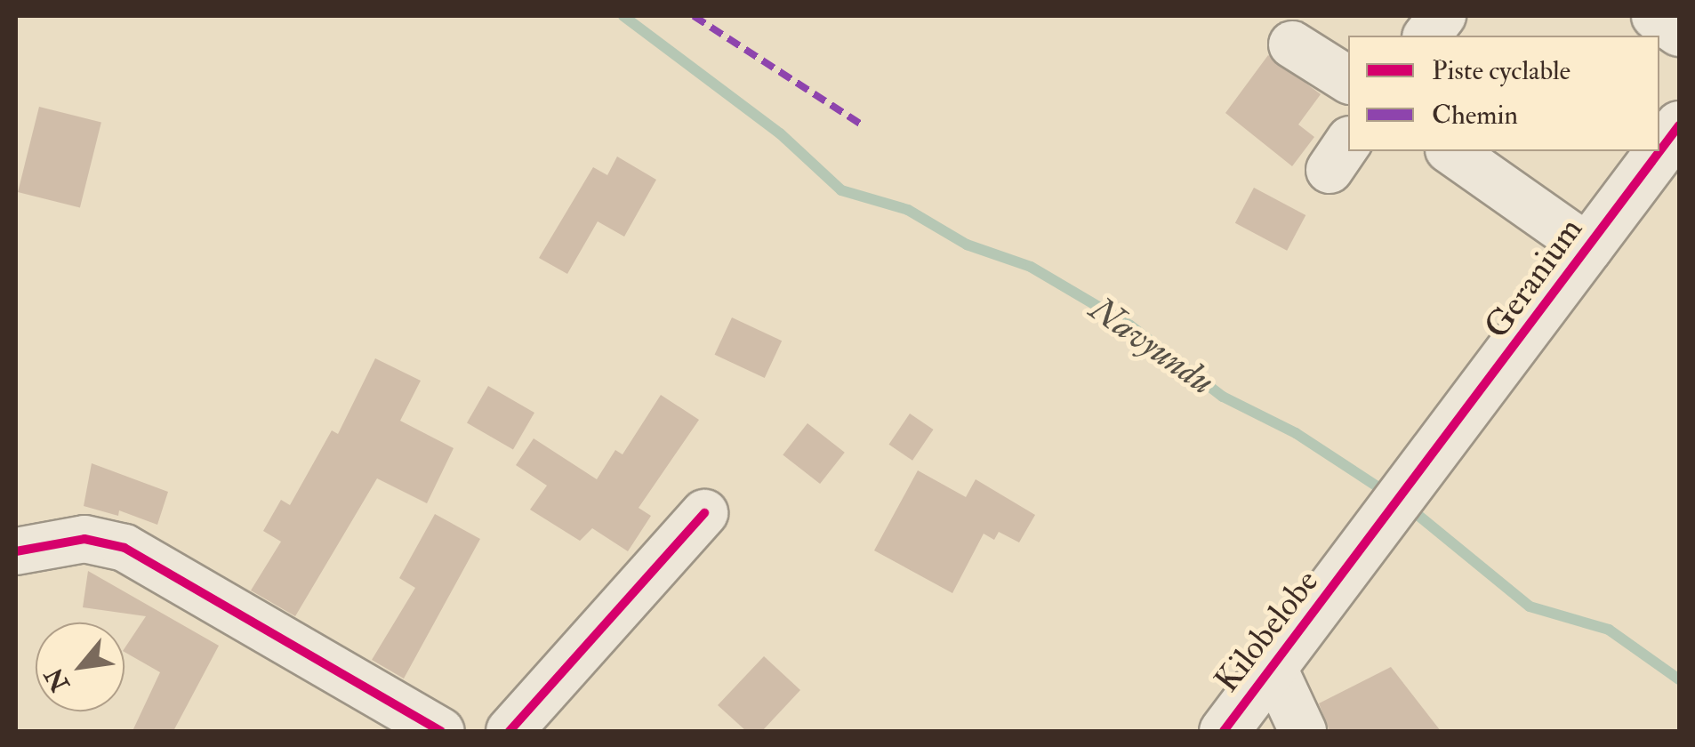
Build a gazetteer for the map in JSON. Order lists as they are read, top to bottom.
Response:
{
  "streets": {
    "street": ["Geranium", "Kilobelobe"]
  },
  "crossings": [
    ["Geranium", "Kilobelobe"]
  ],
  "water": ["Navyundu"],
  "legend": ["Piste cyclable", "Chemin"],
  "north": "bottom left"
}
